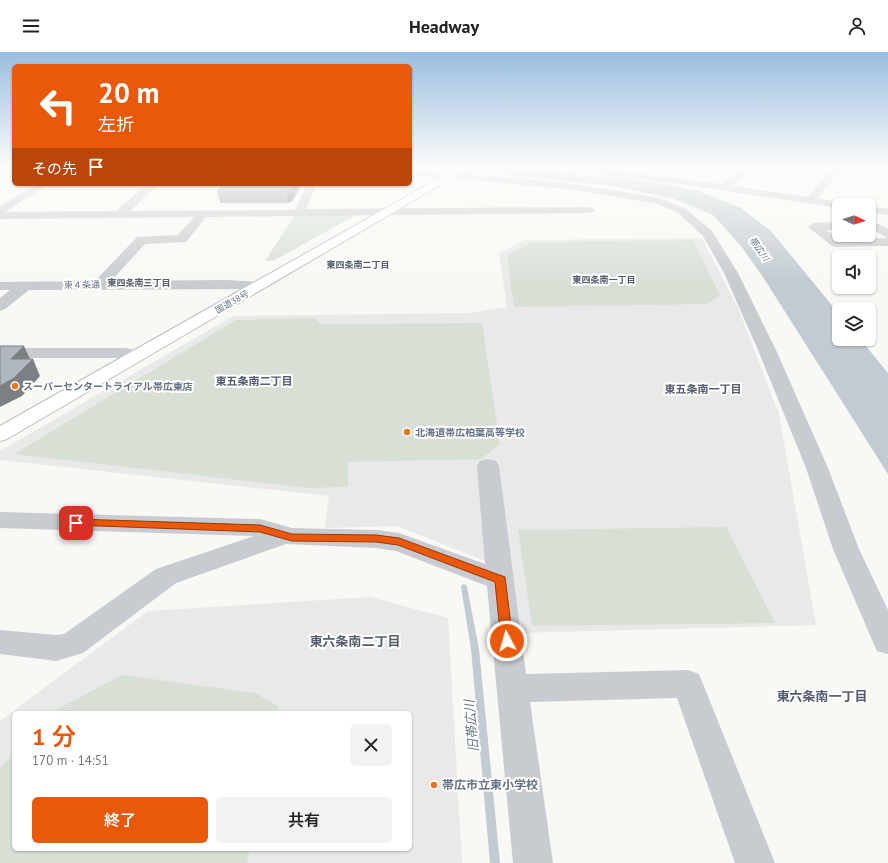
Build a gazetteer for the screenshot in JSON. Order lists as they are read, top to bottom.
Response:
{
  "streets": {
    "highway": ["国道38号"],
    "street": ["東４条通"]
  },
  "crossings": [
    ["東４条通", "国道38号"]
  ],
  "districts": [
    "東四条南二丁目",
    "東四条南一丁目",
    "東四条南三丁目",
    "東五条南二丁目",
    "東五条南一丁目",
    "東六条南二丁目",
    "東六条南一丁目"
  ],
  "water": ["帯広川", "旧帯広川"],
  "places": ["スーパーセンタートライアル帯広東店", "北海道帯広柏葉高等学校", "帯広市立東小学校"],
  "north": "right",
  "page": {
    "header": "Headway",
    "turn": ["20 m", "左折"],
    "then": "その先",
    "heading": ["1 分", "170 m · 14:51"],
    "buttons": ["終了", "共有"]
  }
}
